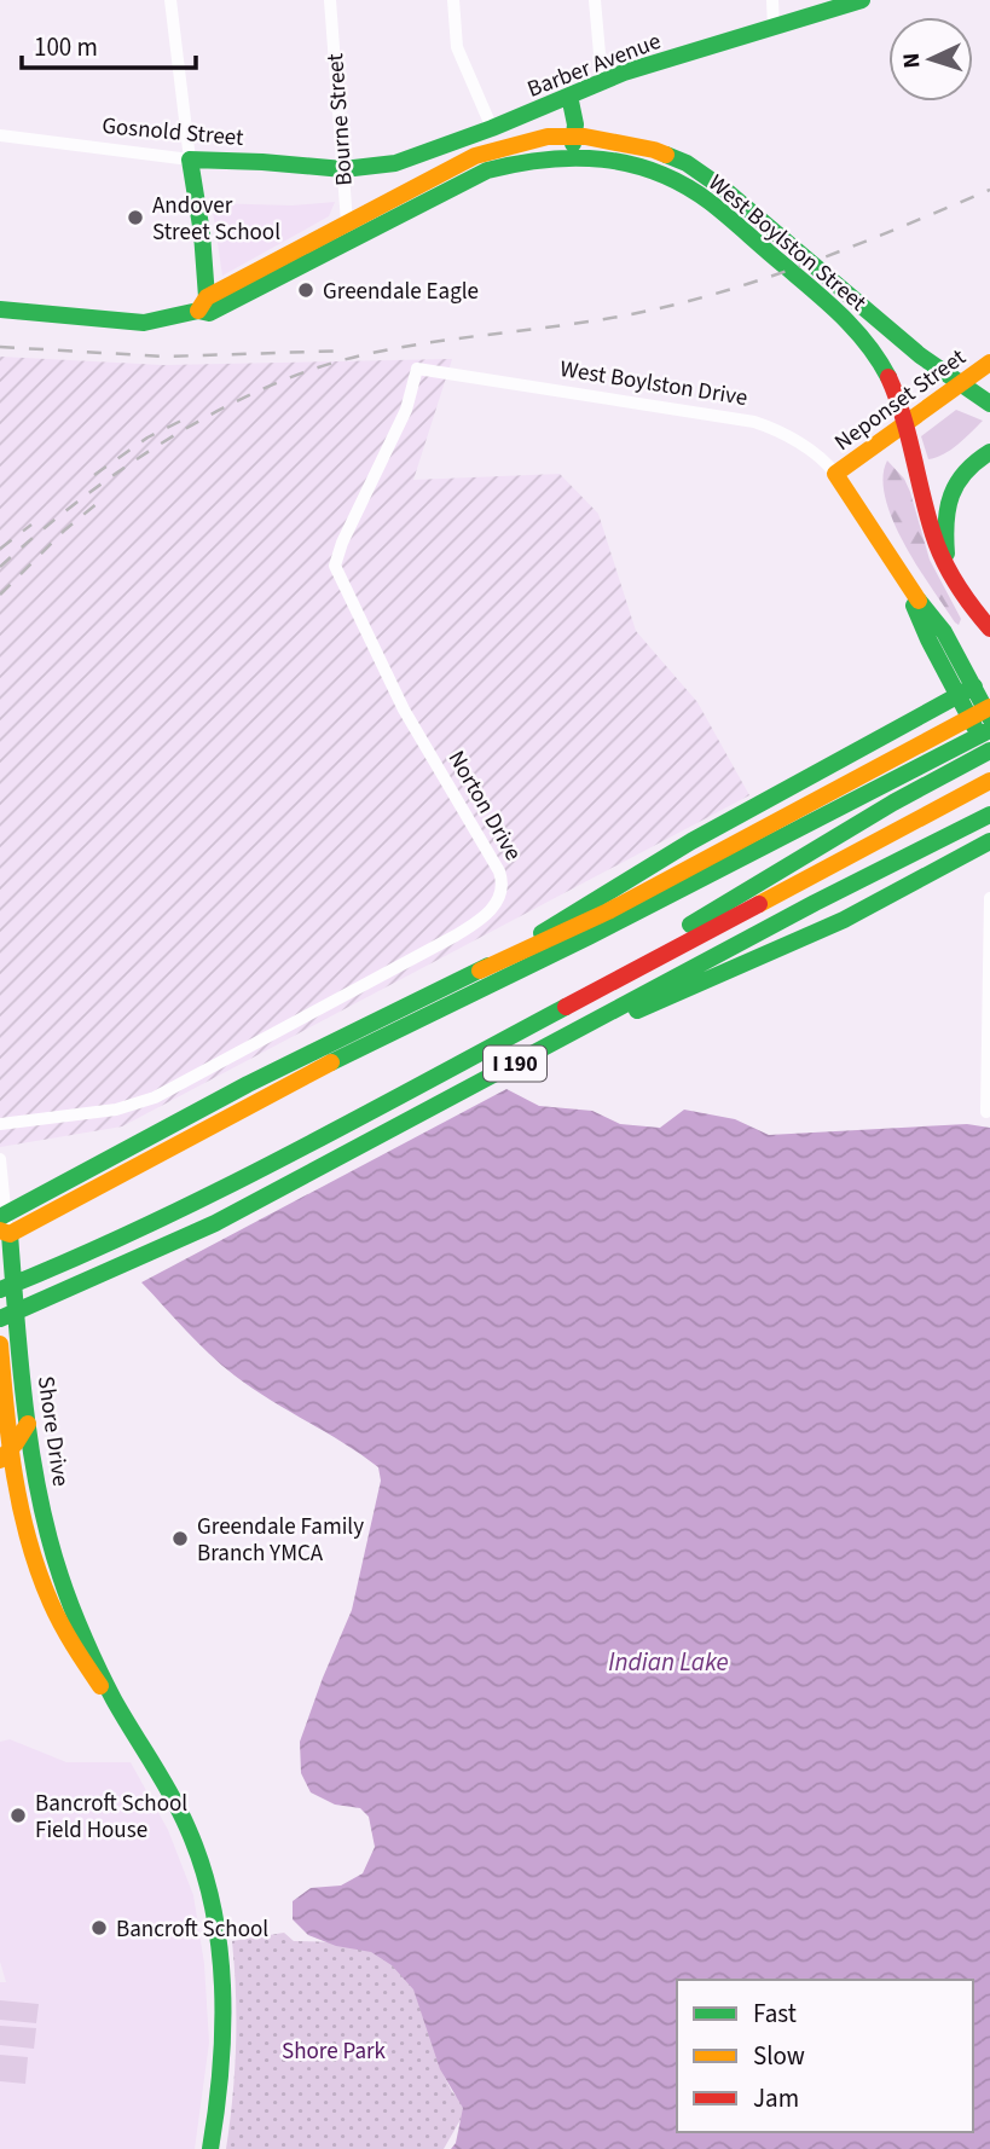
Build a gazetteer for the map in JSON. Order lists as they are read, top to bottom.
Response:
{
  "streets": {
    "main road": [
      "Barber Avenue",
      "Gosnold Street",
      "West Boylston Street",
      "West Boylston Drive",
      "Neponset Street",
      "I 190",
      "Shore Drive"
    ],
    "street": ["Bourne Street", "Norton Drive"]
  },
  "crossings": [
    ["Barber Avenue", "Bourne Street"],
    ["Barber Avenue", "Gosnold Street"],
    ["Bourne Street", "Gosnold Street"],
    ["Bourne Street", "West Boylston Street"],
    ["West Boylston Drive", "Neponset Street"],
    ["West Boylston Drive", "Norton Drive"]
  ],
  "water": ["Indian Lake"],
  "parks": ["Shore Park"],
  "places": [
    "Andover Street School",
    "Greendale Eagle",
    "Greendale Family Branch YMCA",
    "Bancroft School Field House",
    "Bancroft School"
  ],
  "legend": ["Fast", "Slow", "Jam"],
  "scale_bar": "100 m",
  "north": "left"
}
